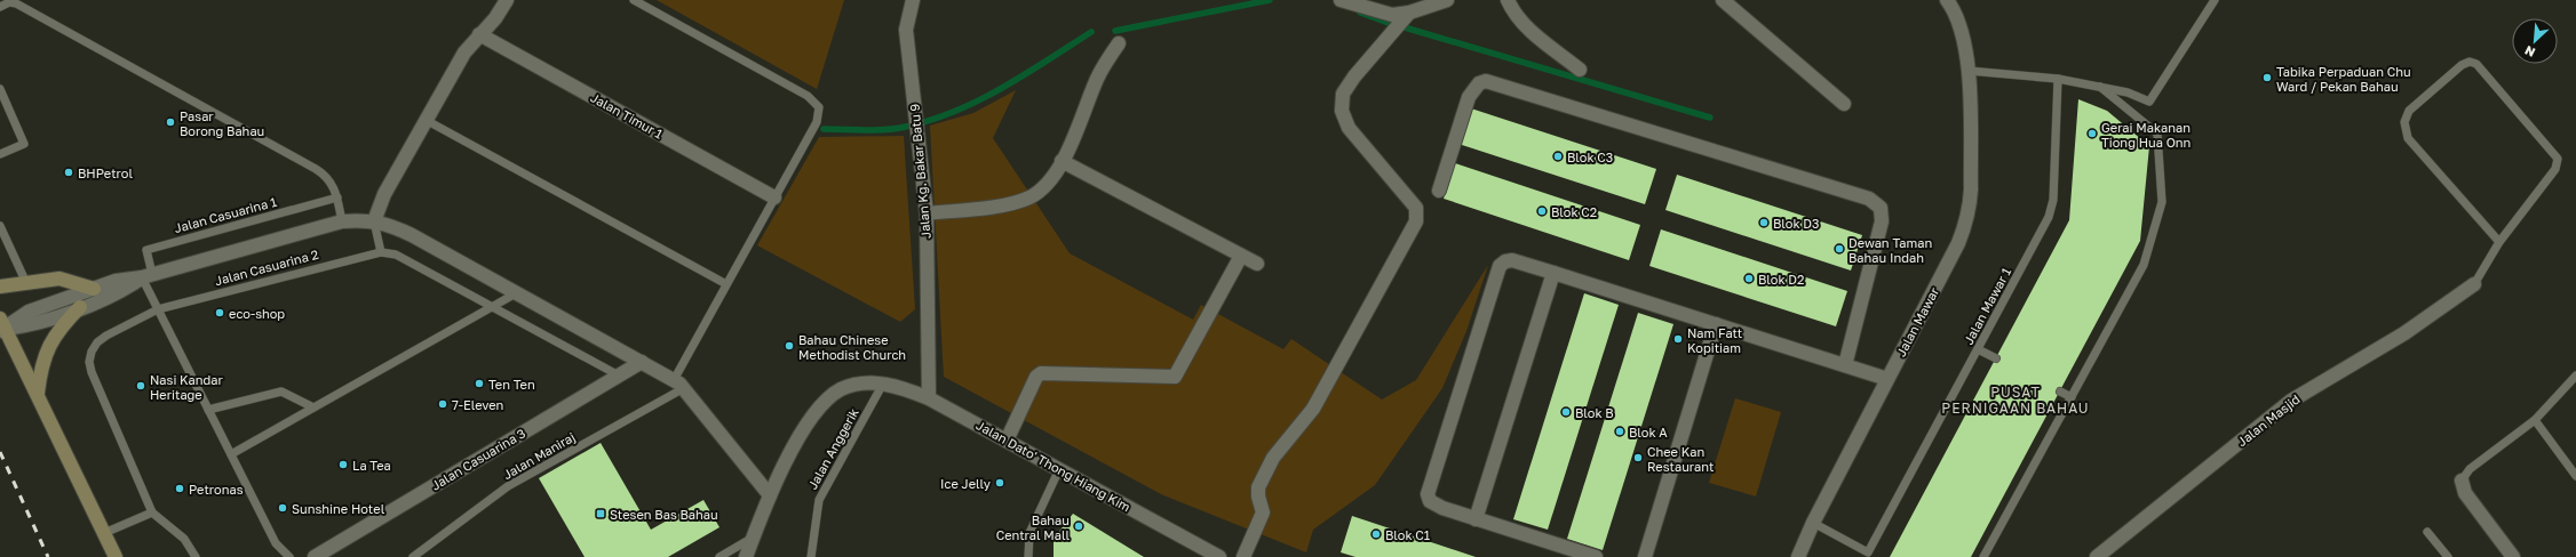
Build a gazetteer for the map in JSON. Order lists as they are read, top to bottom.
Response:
{
  "streets": {
    "street": [
      "Jalan Timur 1",
      "Jalan Kg. Bakar Batu 9",
      "Jalan Mawar",
      "Jalan Masjid",
      "Jalan Casuarina 3",
      "Jalan Dato' Thong Hiang Kim"
    ],
    "lane": [
      "Jalan Casuarina 1",
      "Jalan Casuarina 2",
      "Jalan Mawar 1",
      "Jalan Anggerik",
      "Jalan Maniraj"
    ]
  },
  "crossings": [
    ["Jalan Kg. Bakar Batu 9", "Jalan Dato' Thong Hiang Kim"],
    ["Jalan Mawar 1", "Jalan Mawar"],
    ["Jalan Anggerik", "Jalan Dato' Thong Hiang Kim"]
  ],
  "districts": ["PUSAT PERNIGAAN BAHAU"],
  "places": {
    "other": [
      "Tabika Perpaduan Chu Ward / Pekan Bahau",
      "Pasar Borong Bahau",
      "Gerai Makanan Tiong Hua Onn",
      "Blok C3",
      "BHPetrol",
      "Blok C2",
      "Blok D3",
      "Dewan Taman Bahau Indah",
      "Blok D2",
      "eco-shop",
      "Nam Fatt Kopitiam",
      "Bahau Chinese Methodist Church",
      "Ten Ten",
      "Nasi Kandar Heritage",
      "7-Eleven",
      "Blok B",
      "Blok A",
      "Chee Kan Restaurant",
      "La Tea",
      "Ice Jelly",
      "Petronas",
      "Sunshine Hotel",
      "Bahau Central Mall",
      "Blok C1"
    ],
    "transit": ["Stesen Bas Bahau"]
  },
  "north": "bottom left"
}
